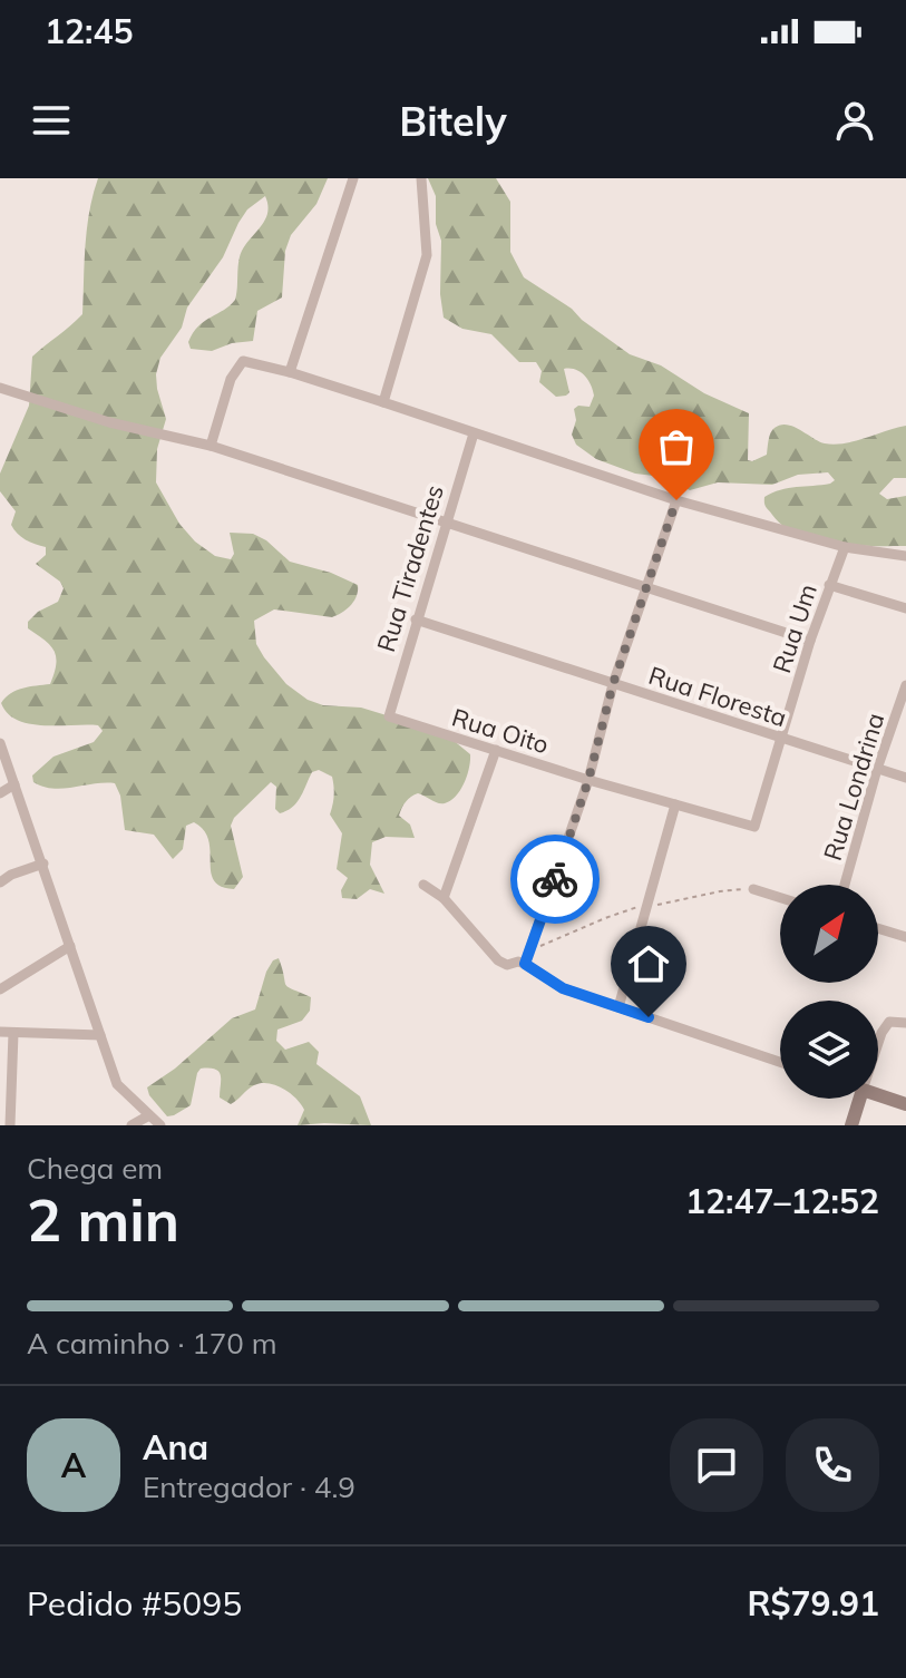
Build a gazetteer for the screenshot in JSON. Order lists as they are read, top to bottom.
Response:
{
  "streets": {
    "street": [
      "Rua Tiradentes",
      "Rua Um",
      "Rua Floresta",
      "Rua Oito",
      "Rua Londrina"
    ]
  },
  "crossings": [
    ["Rua Tiradentes", "Rua Floresta"],
    ["Rua Tiradentes", "Rua Oito"],
    ["Rua Um", "Rua Floresta"],
    ["Rua Um", "Rua Oito"],
    ["Rua Floresta", "Rua Londrina"]
  ],
  "north": "top right",
  "page": {
    "status": "12:45",
    "header": "Bitely",
    "heading": ["2 min", "Chega em", "12:47–12:52"],
    "panel": [
      "Ana",
      "Entregador · 4.9",
      "Pedido #5095",
      "R$79.91"
    ],
    "bar": "A caminho · 170 m",
    "round": "A"
  }
}
